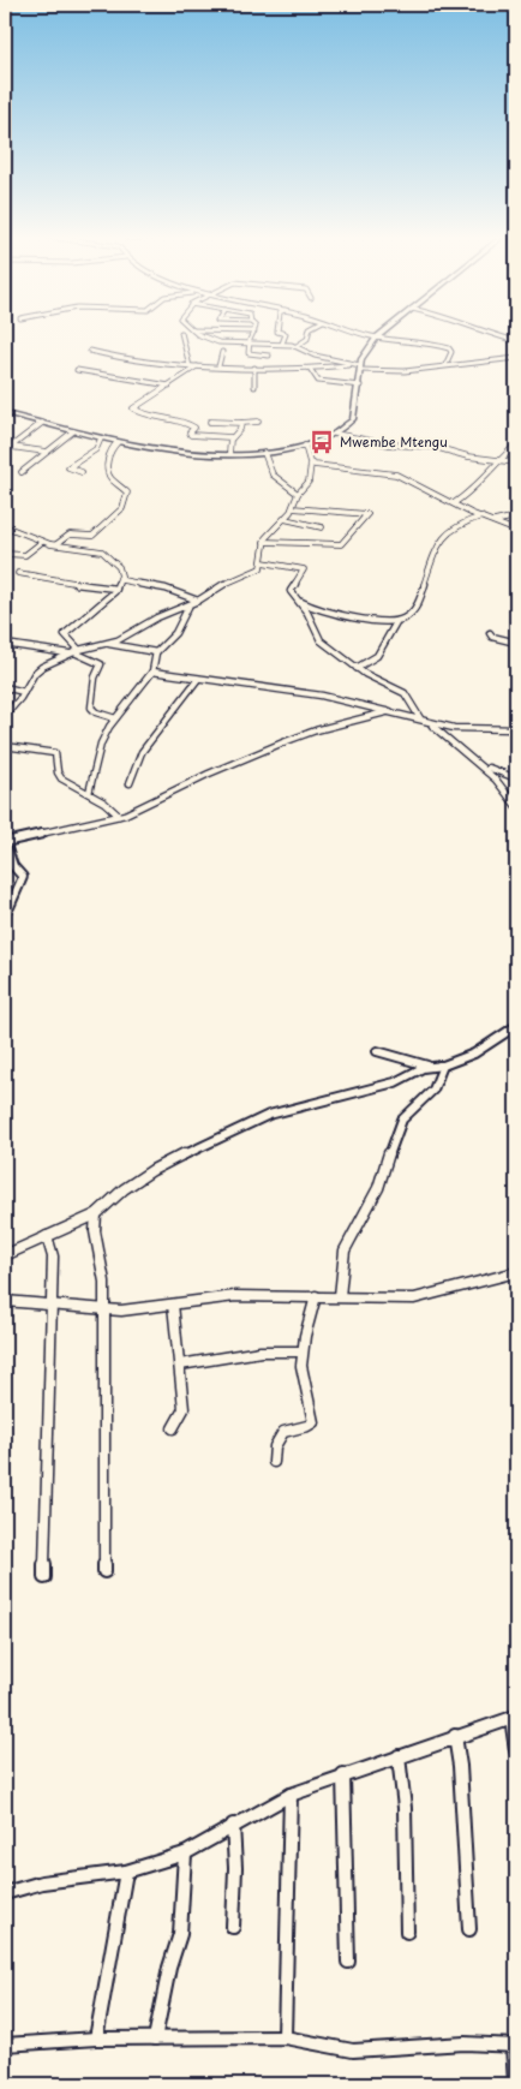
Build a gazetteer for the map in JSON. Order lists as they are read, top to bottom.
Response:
{
  "places": {
    "bus stop": ["Mwembe Mtengu"]
  }
}
